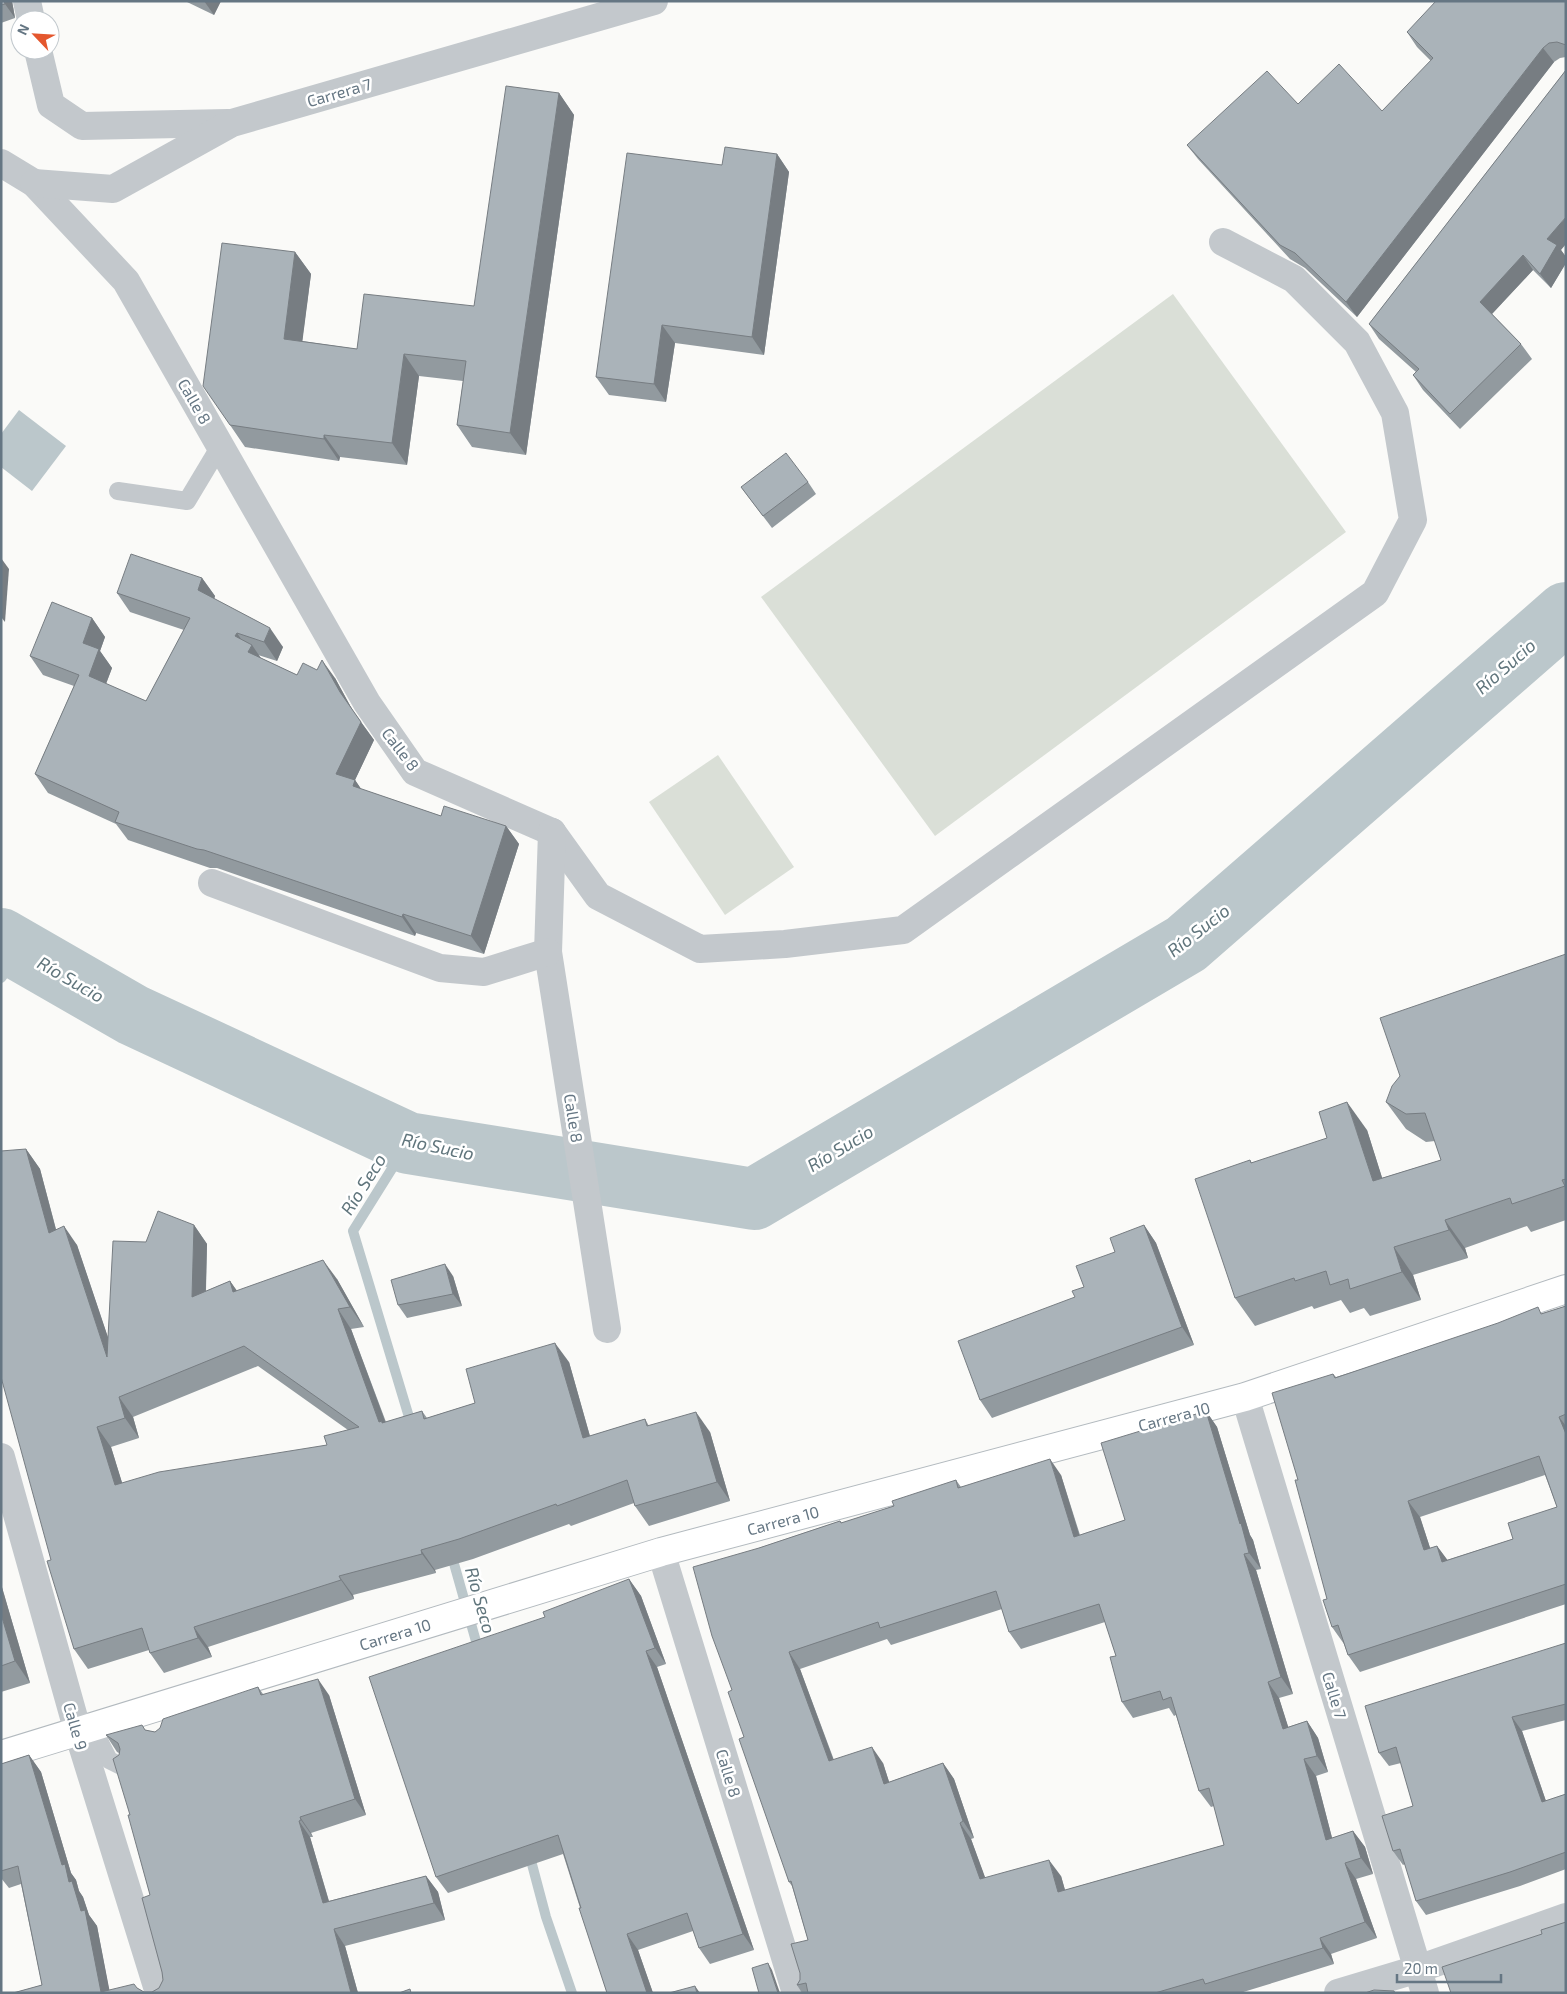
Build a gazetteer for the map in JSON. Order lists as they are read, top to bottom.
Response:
{
  "streets": {
    "main road": ["Carrera 10"],
    "street": [
      "Carrera 7",
      "Calle 8",
      "Calle 7",
      "Calle 9"
    ]
  },
  "crossings": [
    ["Carrera 7", "Calle 8"],
    ["Calle 8", "Carrera 10"],
    ["Carrera 10", "Calle 7"],
    ["Carrera 10", "Calle 9"]
  ],
  "water": ["Río Sucio", "Río Seco"],
  "scale_bar": "20 m",
  "north": "top left"
}
